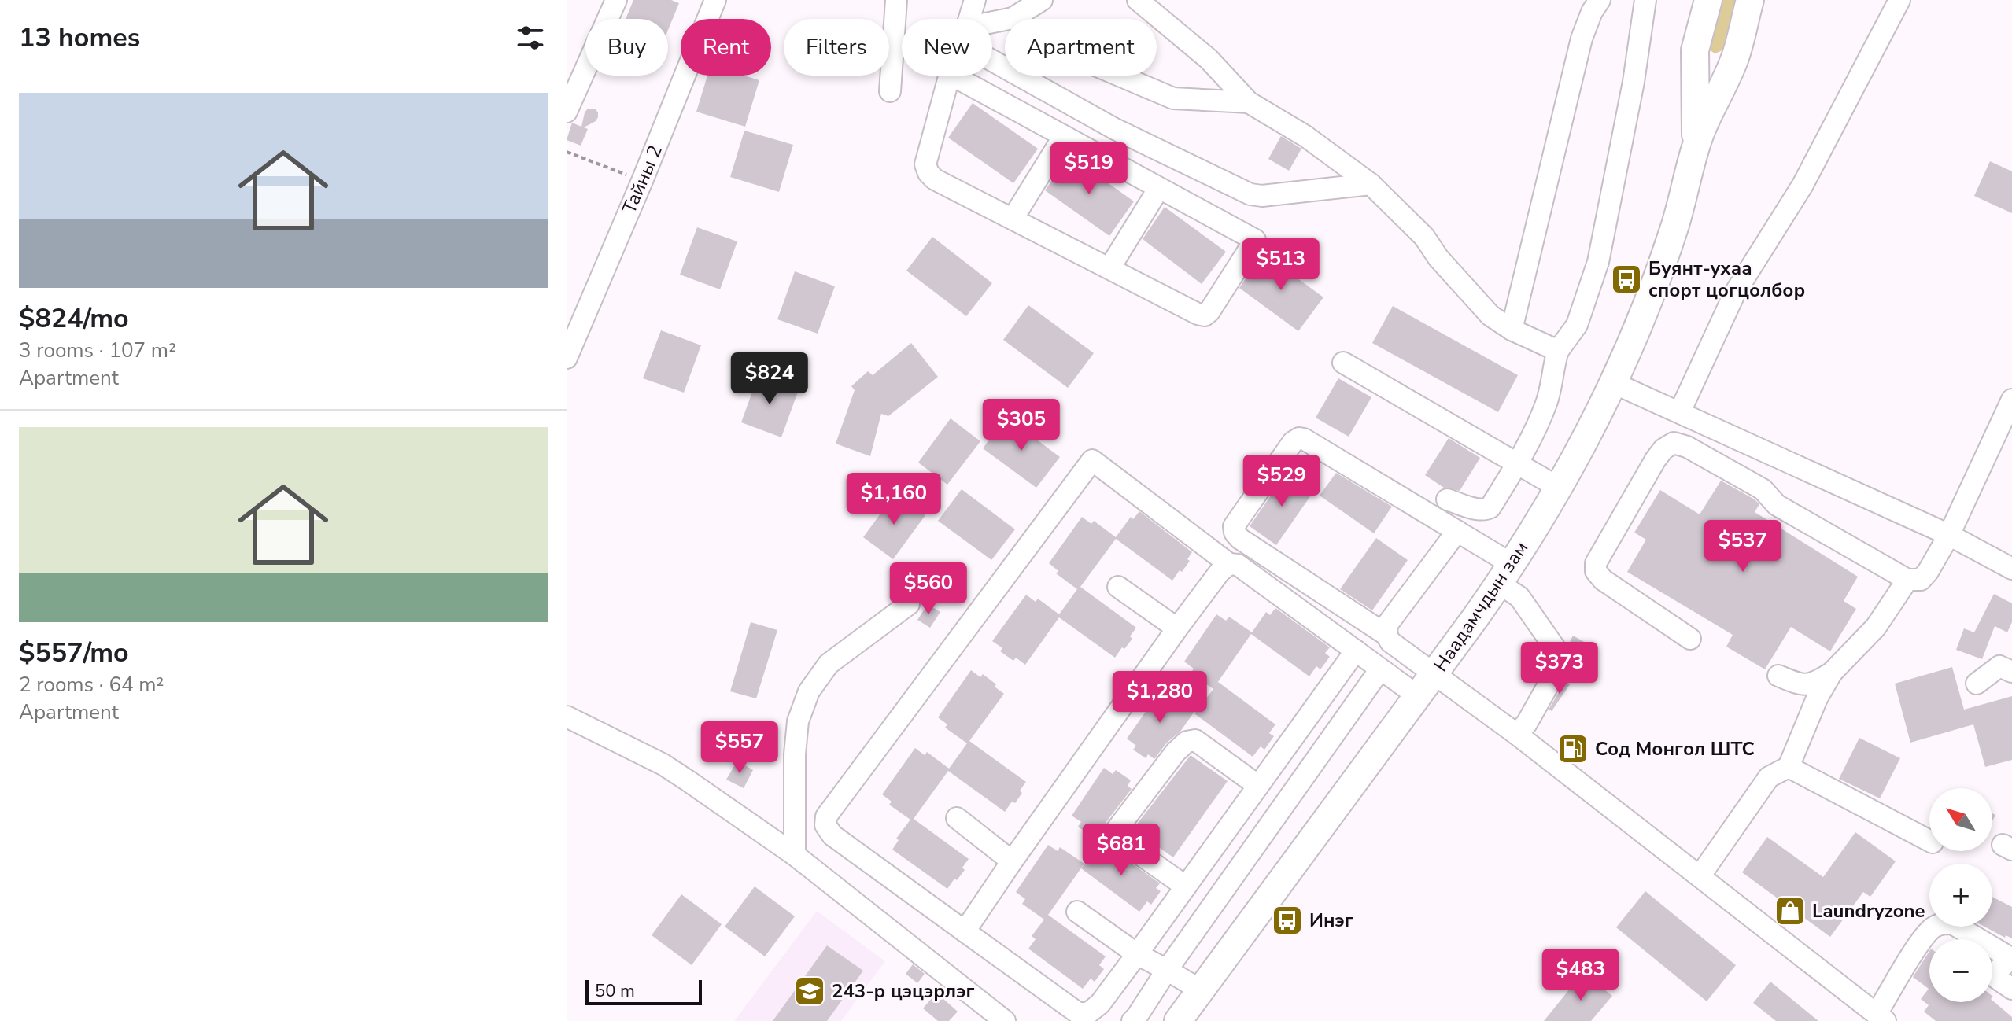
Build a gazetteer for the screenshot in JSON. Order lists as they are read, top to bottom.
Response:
{
  "streets": {
    "main road": ["Наадамчдын зам"],
    "street": ["Тайны 2"]
  },
  "places": {
    "bus stop": ["Буянт-ухаа спорт цогцолбор", "Инэг"],
    "fuel station": ["Сод Монгол ШТС"],
    "shop": ["Laundryzone"],
    "school or university": ["243-р цэцэрлэг"]
  },
  "scale_bar": "50 m",
  "north": "top left",
  "page": {
    "heading": "13 homes",
    "chip": [
      "Buy",
      "Rent",
      "Filters",
      "New",
      "Apartment"
    ],
    "list": [
      {
        "name": "$824/mo",
        "note": "3 rooms · 107 m² · Apartment"
      },
      {
        "name": "$557/mo",
        "note": "2 rooms · 64 m² · Apartment"
      }
    ],
    "price": [
      "$519",
      "$513",
      "$824",
      "$305",
      "$529",
      "$1,160",
      "$537",
      "$560",
      "$373",
      "$1,280",
      "$557",
      "$681",
      "$483"
    ],
    "map_buttons": ["+", "−"],
    "scale": "50 m"
  }
}
